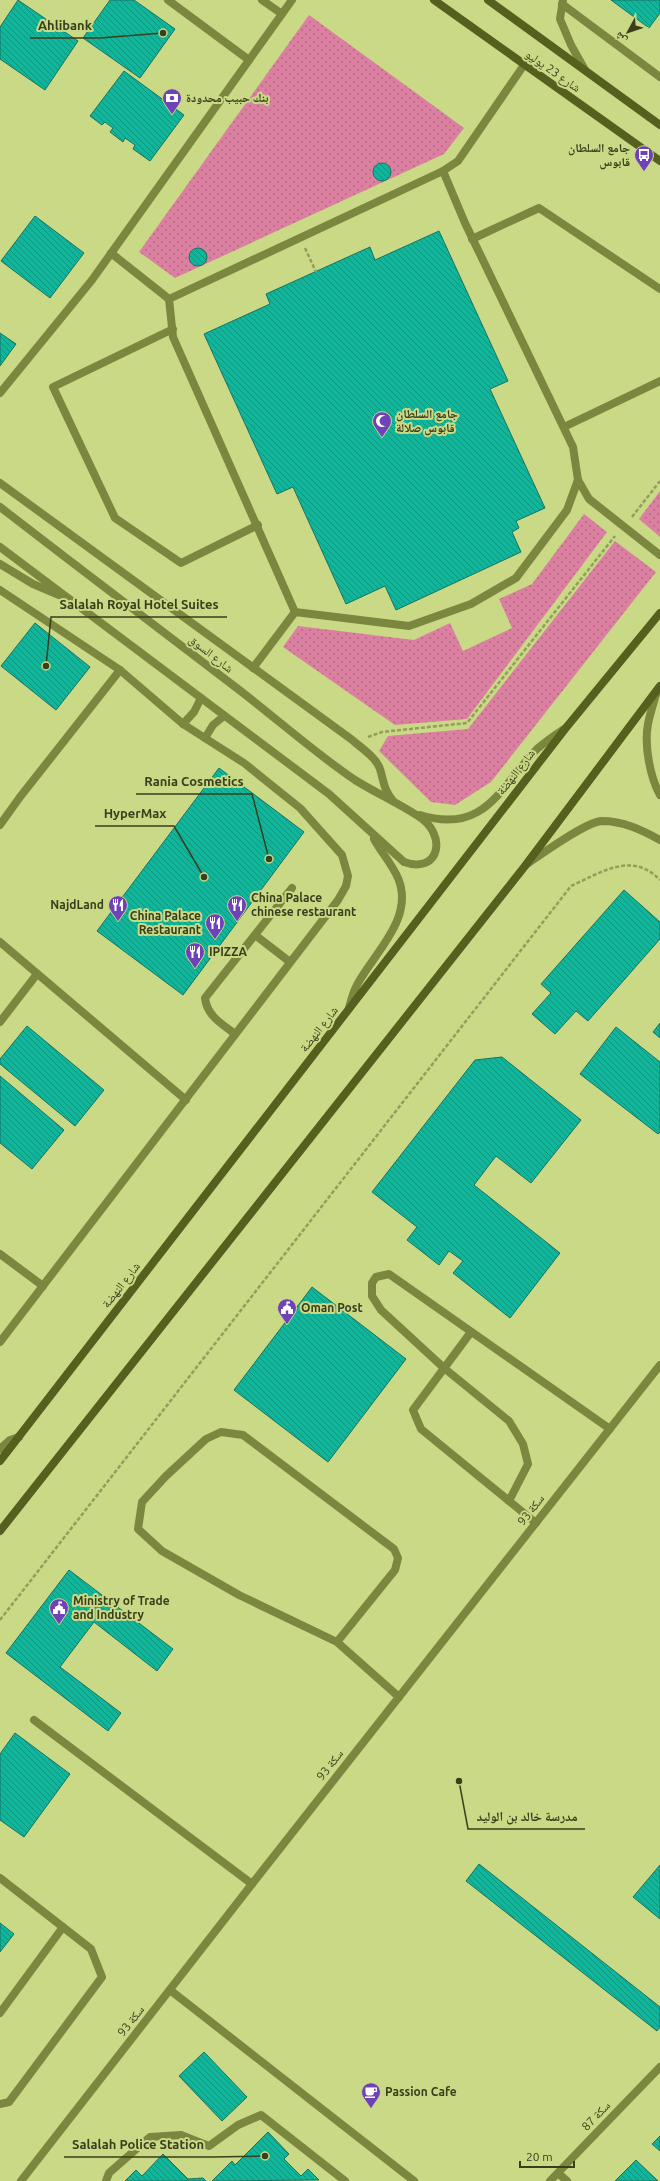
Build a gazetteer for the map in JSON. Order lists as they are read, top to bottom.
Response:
{
  "streets": {
    "main road": ["شارع 23 يوليو", "شارع النهضة"],
    "street": ["شارع السوق", "سكة 93", "سكة 87"]
  },
  "places": {
    "other": [
      "Ahlibank",
      "Salalah Royal Hotel Suites",
      "Rania Cosmetics",
      "HyperMax",
      "مدرسة خالد بن الوليد",
      "Salalah Police Station"
    ],
    "bank": ["بنك حبيب محدودة"],
    "bus stop": ["جامع السلطان قابوس"],
    "mosque": ["جامع السلطان قابوس صلالة"],
    "restaurant": [
      "NajdLand",
      "China Palace chinese restaurant",
      "China Palace Restaurant",
      "IPIZZA"
    ],
    "public building": ["Oman Post", "Ministry of Trade and Industry"],
    "cafe": ["Passion Cafe"]
  },
  "scale_bar": "20 m",
  "north": "bottom left"
}
